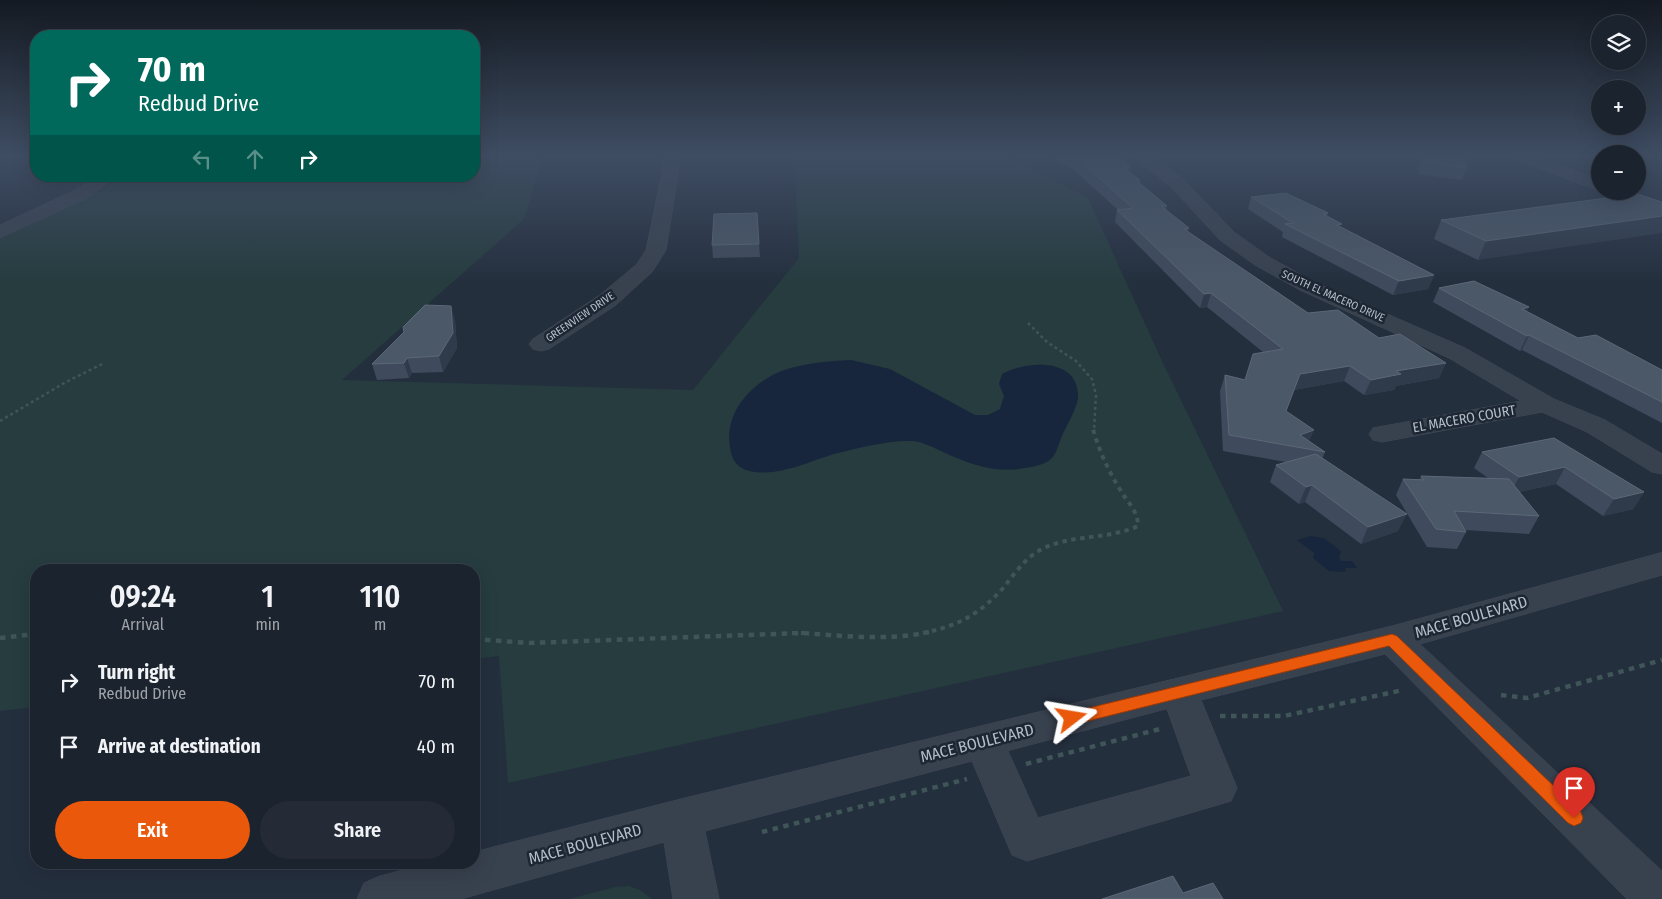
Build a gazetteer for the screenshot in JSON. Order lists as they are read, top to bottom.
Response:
{
  "streets": {
    "street": [
      "SOUTH EL MACERO DRIVE",
      "GREENVIEW DRIVE",
      "EL MACERO COURT",
      "MACE BOULEVARD"
    ]
  },
  "crossings": [
    ["SOUTH EL MACERO DRIVE", "EL MACERO COURT"]
  ],
  "page": {
    "map_buttons": ["+", "−"],
    "turn": ["70 m", "Redbud Drive"],
    "eta": [
      "09:24",
      "Arrival",
      "1",
      "min",
      "110",
      "m"
    ],
    "list": [
      {
        "name": "Turn right",
        "note": "Redbud Drive",
        "value": "70 m"
      },
      {
        "name": "Arrive at destination",
        "value": "40 m"
      }
    ],
    "buttons": ["Exit", "Share"]
  }
}
